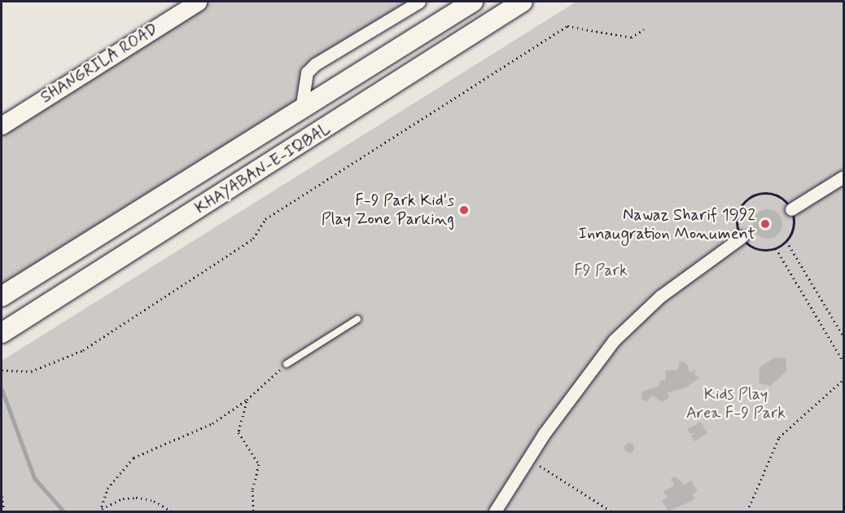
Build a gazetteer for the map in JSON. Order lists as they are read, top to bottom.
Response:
{
  "streets": {
    "main road": ["KHAYABAN-E-IQBAL"],
    "street": ["SHANGRILA ROAD"]
  },
  "parks": ["F9 Park", "Kids Play Area F-9 Park"],
  "places": ["F-9 Park Kid's Play Zone Parking", "Nawaz Sharif 1992 Innaugration Monument"]
}
